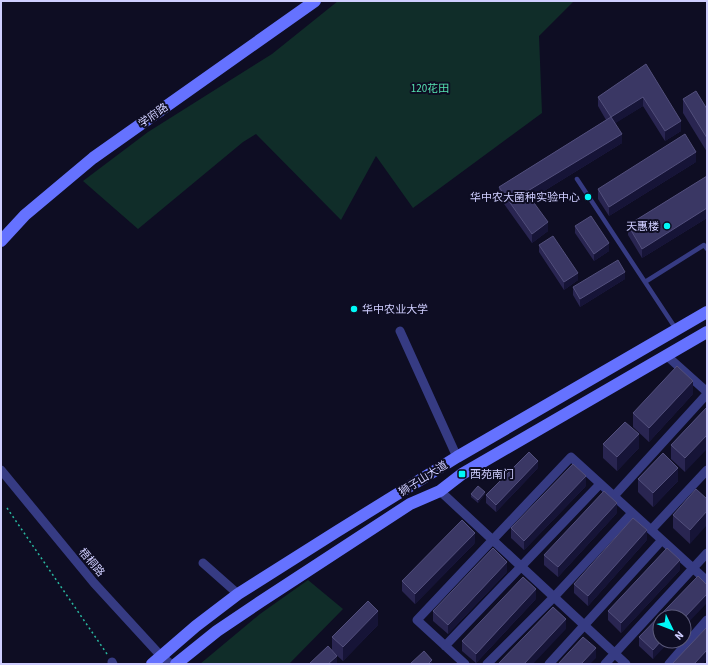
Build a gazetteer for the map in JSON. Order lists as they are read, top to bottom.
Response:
{
  "streets": {
    "street": ["学府路", "狮子山大道", "梧桐路"]
  },
  "crossings": [
    ["狮子山大道", "梧桐路"]
  ],
  "parks": ["120花田"],
  "places": {
    "other": ["华中农大菌种实验中心", "天惠楼", "华中农业大学"],
    "transit": ["西苑南门"]
  },
  "north": "bottom right"
}
